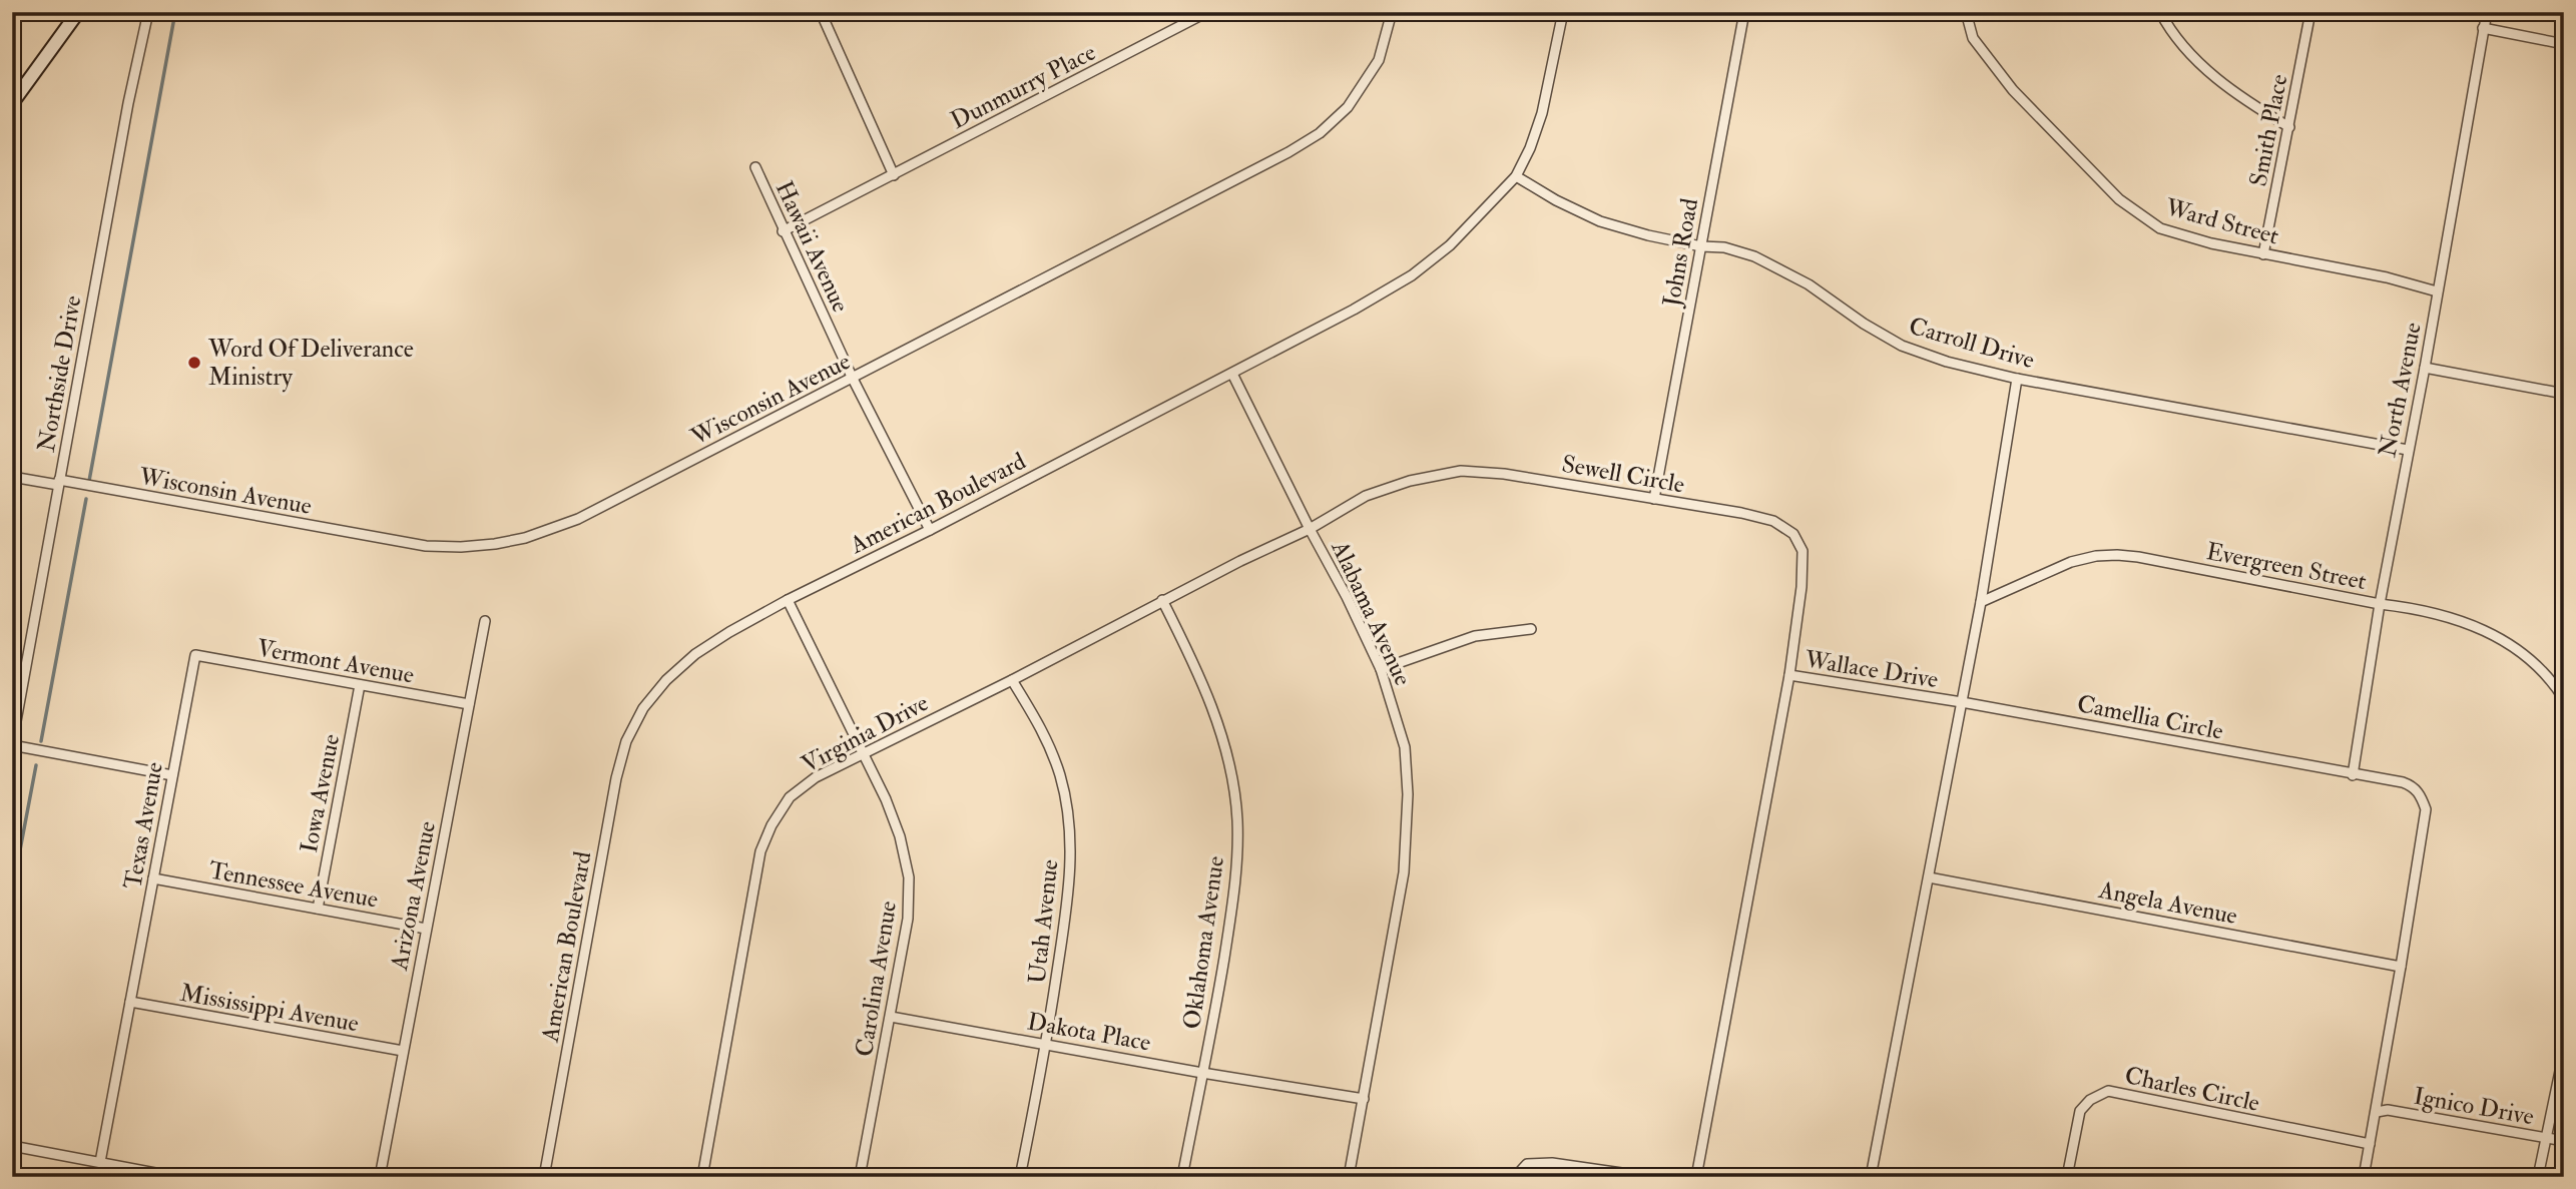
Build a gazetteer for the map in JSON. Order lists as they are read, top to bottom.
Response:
{
  "streets": {
    "street": [
      "Dunmurry Place",
      "Smith Place",
      "Ward Street",
      "Hawaii Avenue",
      "Johns Road",
      "Carroll Drive",
      "Northside Drive",
      "North Avenue",
      "Wisconsin Avenue",
      "Sewell Circle",
      "American Boulevard",
      "Evergreen Street",
      "Alabama Avenue",
      "Vermont Avenue",
      "Wallace Drive",
      "Camellia Circle",
      "Virginia Drive",
      "Iowa Avenue",
      "Texas Avenue",
      "Tennessee Avenue",
      "Arizona Avenue",
      "Angela Avenue",
      "Utah Avenue",
      "Oklahoma Avenue",
      "Carolina Avenue",
      "Mississippi Avenue",
      "Dakota Place",
      "Charles Circle",
      "Ignico Drive"
    ]
  },
  "crossings": [
    ["Dunmurry Place", "Hawaii Avenue"],
    ["Smith Place", "Ward Street"],
    ["Ward Street", "North Avenue"],
    ["Hawaii Avenue", "Wisconsin Avenue"],
    ["Hawaii Avenue", "American Boulevard"],
    ["Johns Road", "Carroll Drive"],
    ["Johns Road", "Sewell Circle"],
    ["Carroll Drive", "North Avenue"],
    ["Carroll Drive", "American Boulevard"],
    ["Carroll Drive", "Wallace Drive"],
    ["Northside Drive", "Wisconsin Avenue"],
    ["North Avenue", "Evergreen Street"],
    ["North Avenue", "Camellia Circle"],
    ["Sewell Circle", "Alabama Avenue"],
    ["Sewell Circle", "Wallace Drive"],
    ["Sewell Circle", "Virginia Drive"],
    ["American Boulevard", "Alabama Avenue"],
    ["American Boulevard", "Carolina Avenue"],
    ["Evergreen Street", "Wallace Drive"],
    ["Alabama Avenue", "Virginia Drive"],
    ["Alabama Avenue", "Dakota Place"],
    ["Vermont Avenue", "Iowa Avenue"],
    ["Vermont Avenue", "Texas Avenue"],
    ["Vermont Avenue", "Arizona Avenue"],
    ["Wallace Drive", "Camellia Circle"],
    ["Camellia Circle", "Angela Avenue"],
    ["Camellia Circle", "Charles Circle"],
    ["Camellia Circle", "Ignico Drive"],
    ["Virginia Drive", "Utah Avenue"],
    ["Virginia Drive", "Oklahoma Avenue"],
    ["Virginia Drive", "Carolina Avenue"],
    ["Iowa Avenue", "Tennessee Avenue"],
    ["Texas Avenue", "Tennessee Avenue"],
    ["Texas Avenue", "Mississippi Avenue"],
    ["Tennessee Avenue", "Arizona Avenue"],
    ["Arizona Avenue", "Mississippi Avenue"],
    ["Utah Avenue", "Dakota Place"],
    ["Oklahoma Avenue", "Dakota Place"],
    ["Carolina Avenue", "Dakota Place"]
  ],
  "places": ["Word Of Deliverance Ministry"]
}
